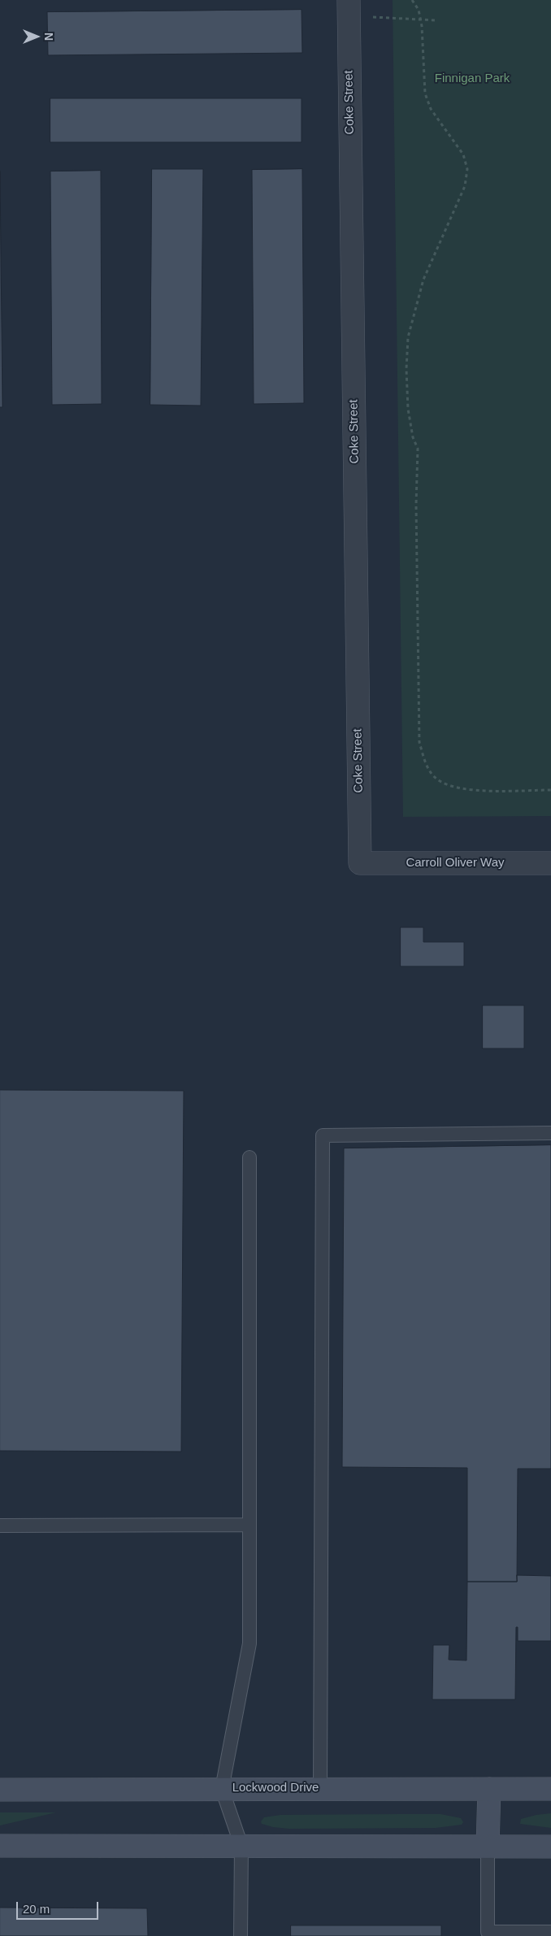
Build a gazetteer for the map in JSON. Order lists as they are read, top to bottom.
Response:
{
  "streets": {
    "main road": ["Lockwood Drive"],
    "street": ["Coke Street", "Carroll Oliver Way"]
  },
  "crossings": [
    ["Coke Street", "Carroll Oliver Way"]
  ],
  "parks": ["Finnigan Park"],
  "scale_bar": "20 m",
  "north": "right"
}
